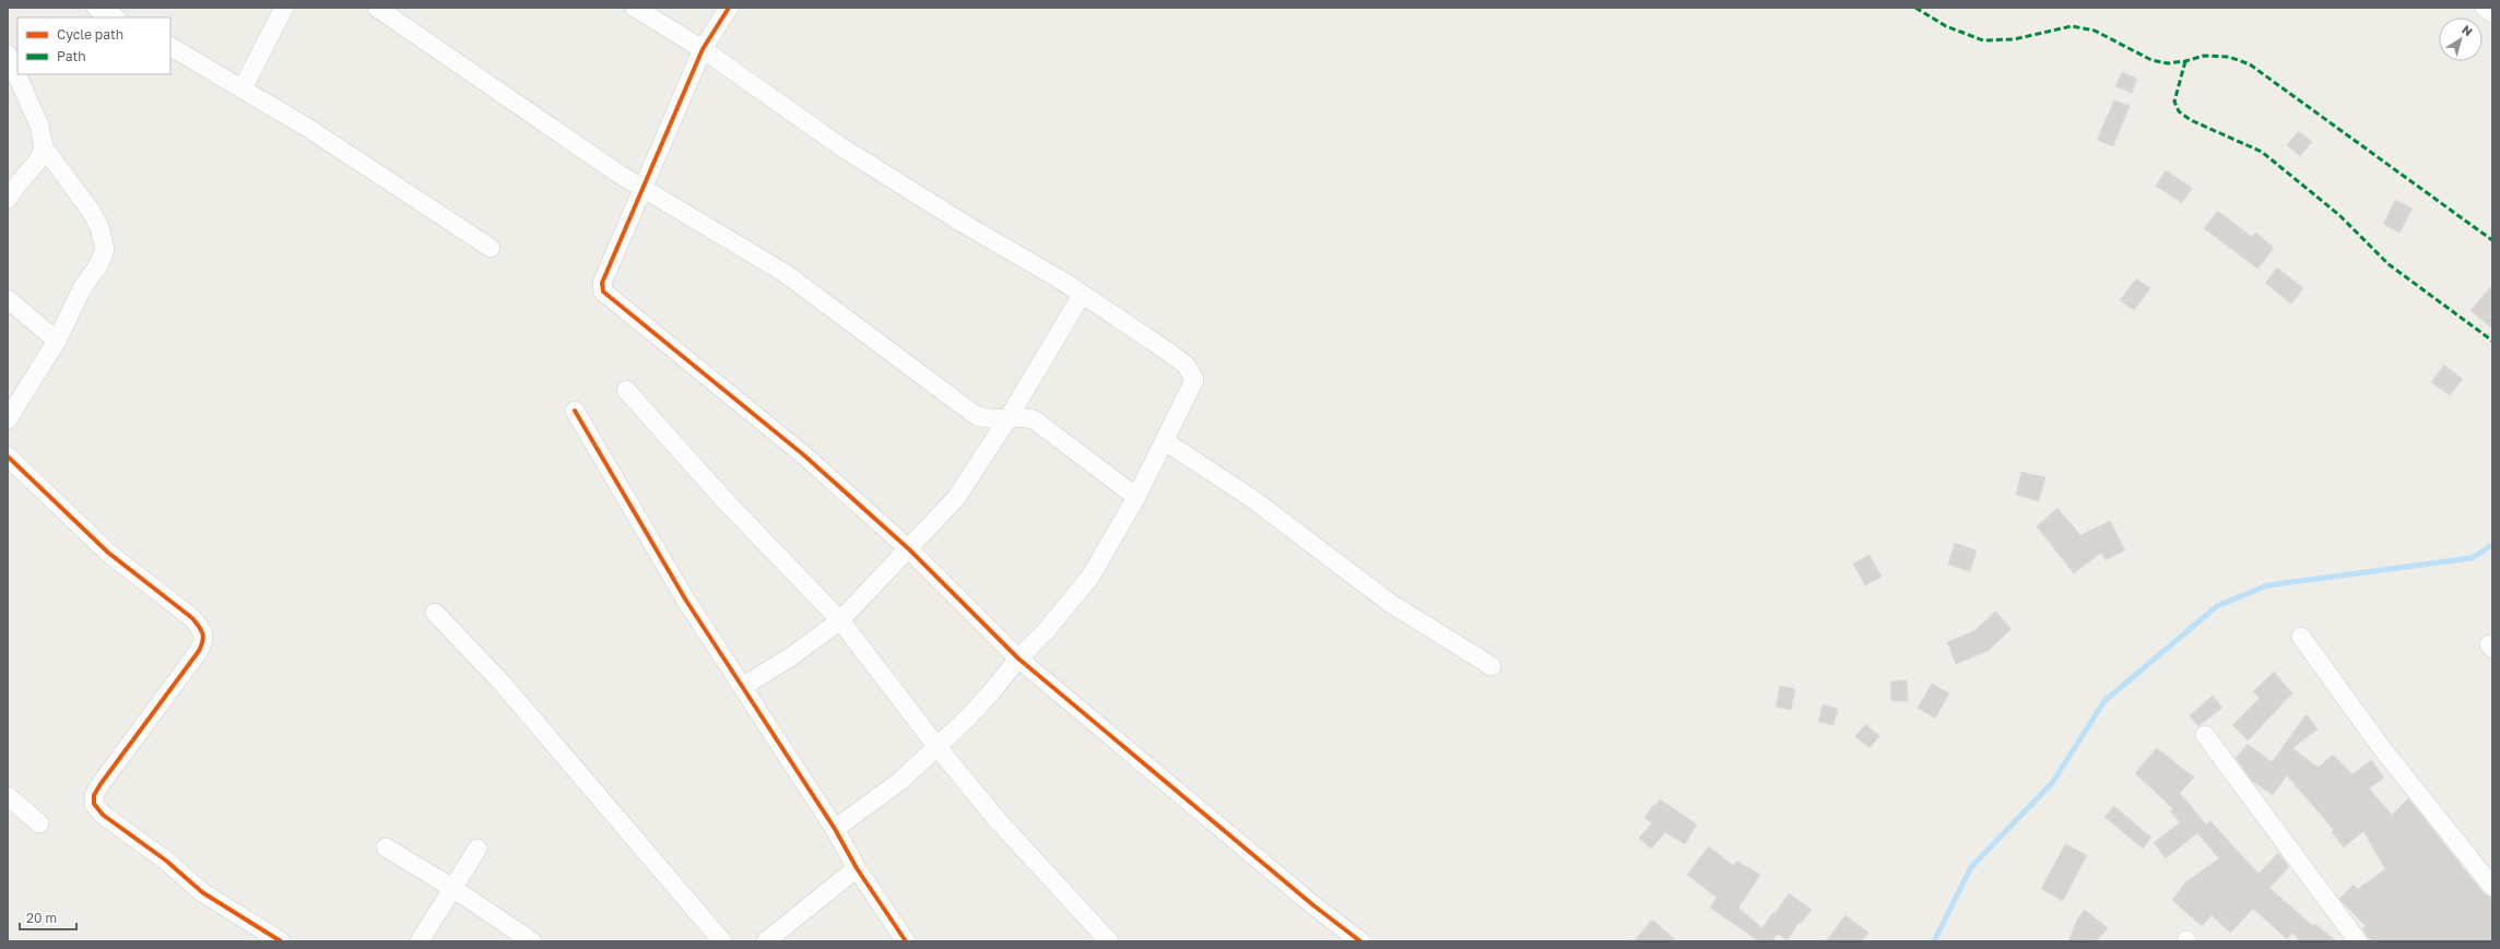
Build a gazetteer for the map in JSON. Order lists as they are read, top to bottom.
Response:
{
  "legend": ["Cycle path", "Path"],
  "scale_bar": "20 m",
  "north": "top right"
}
